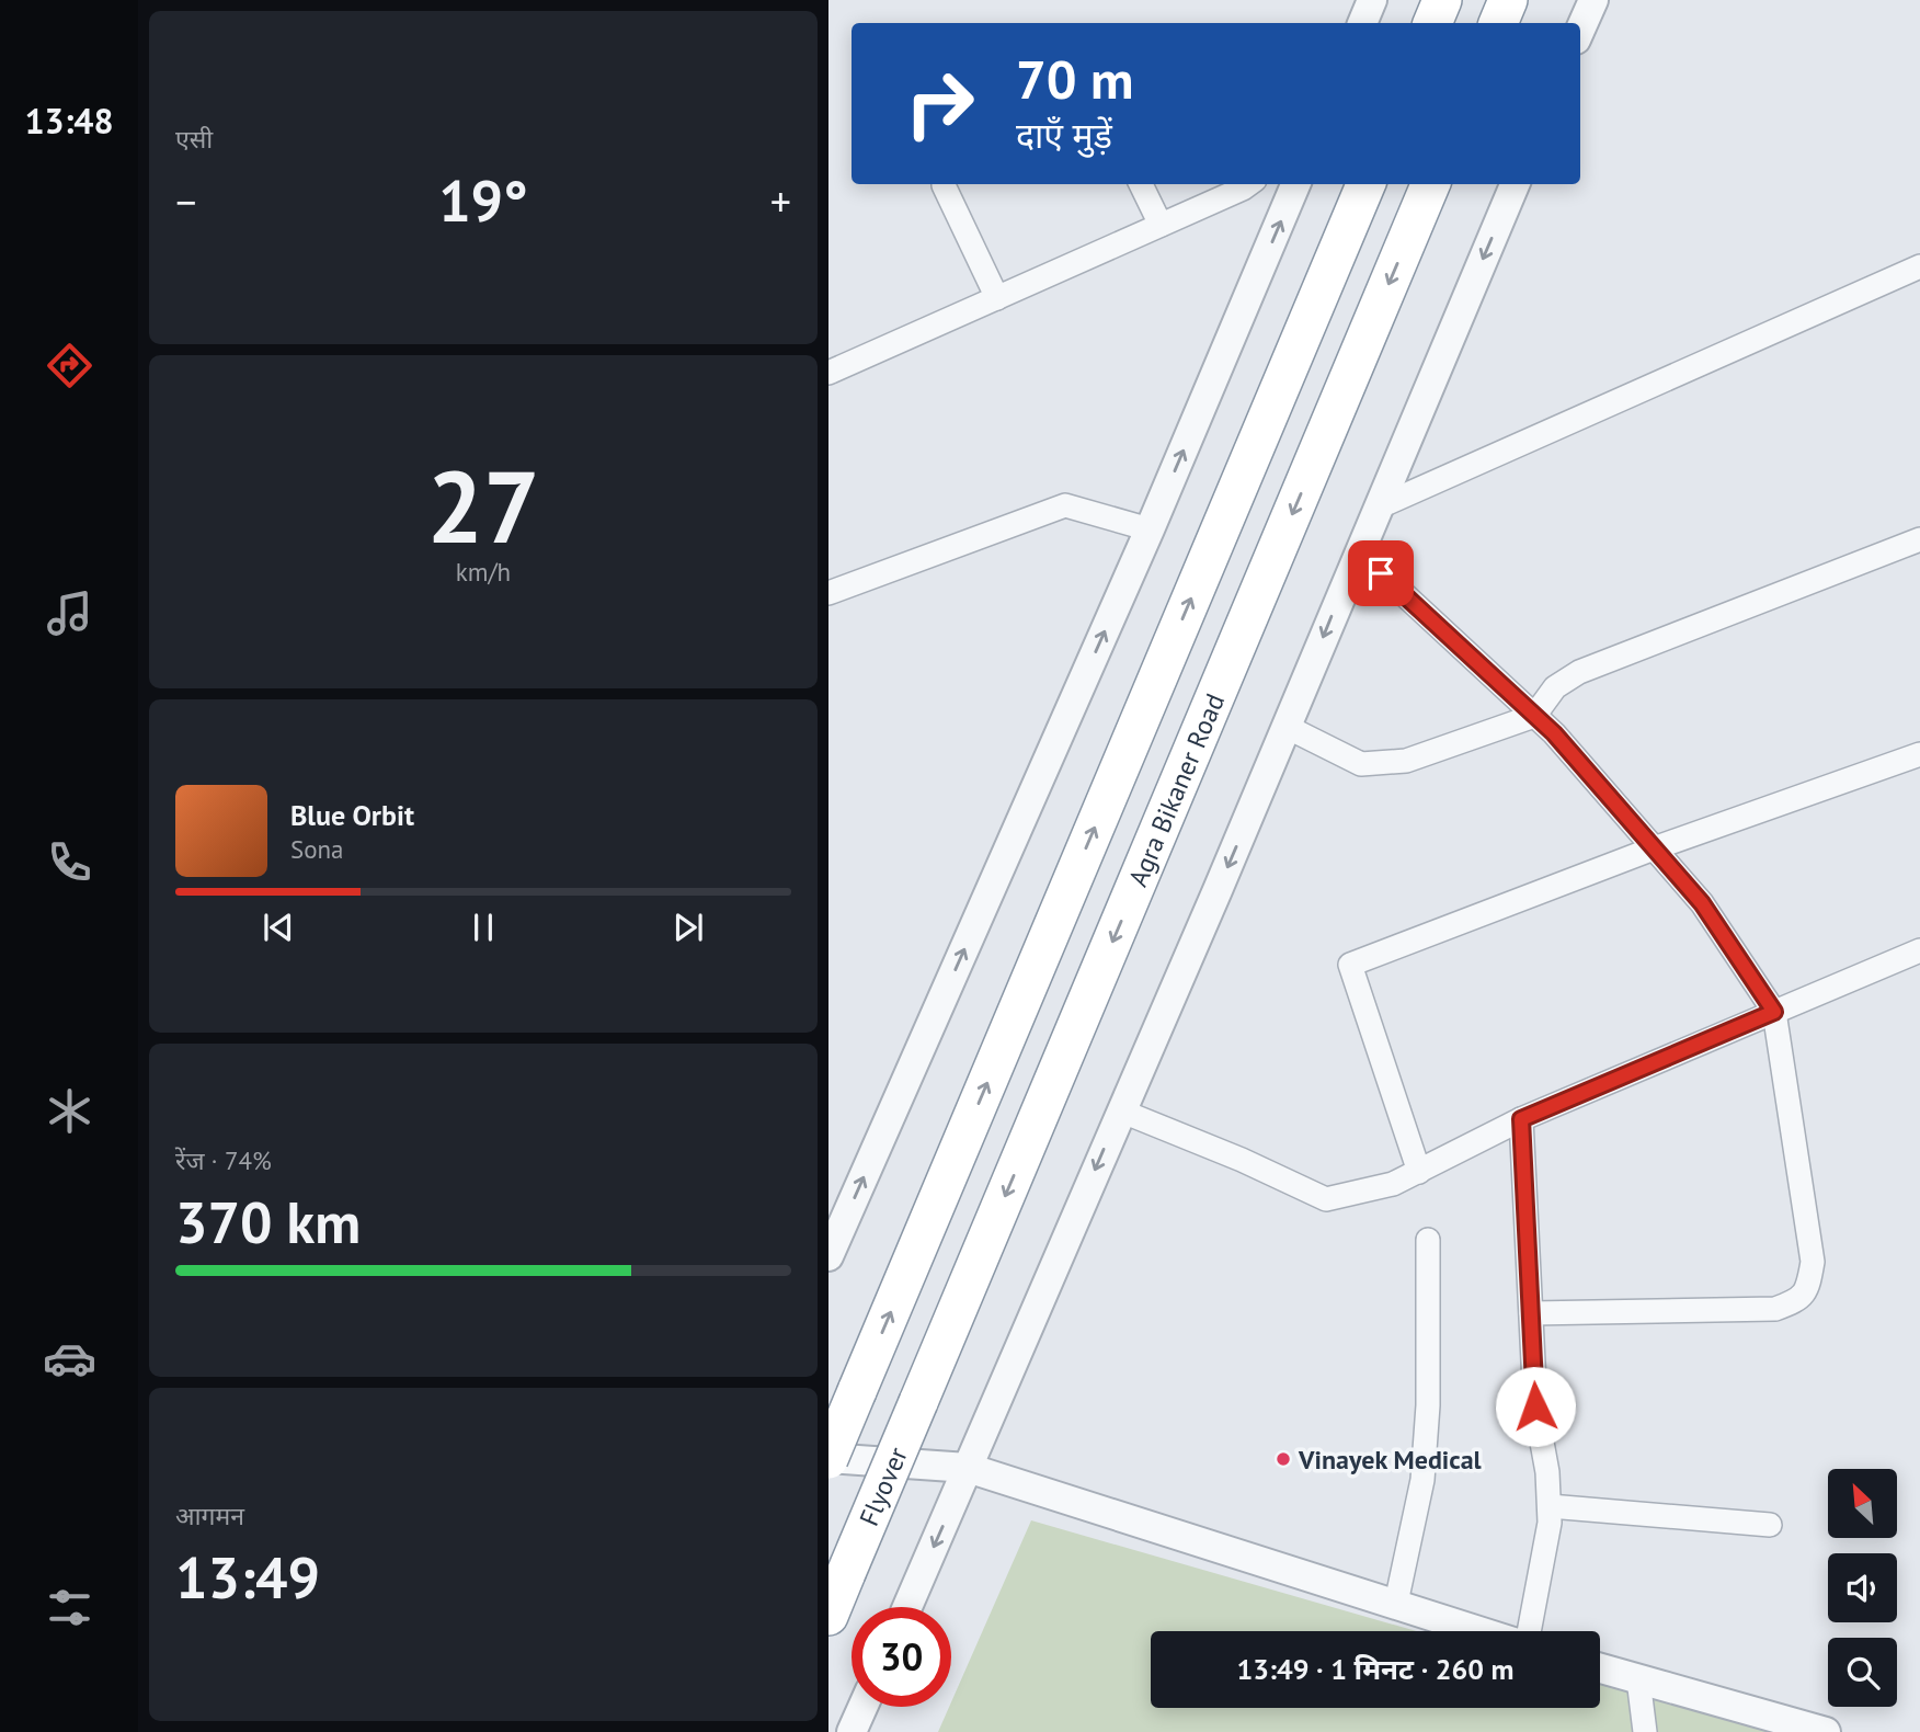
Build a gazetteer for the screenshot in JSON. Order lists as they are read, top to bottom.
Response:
{
  "streets": {
    "highway": ["Agra Bikaner Road", "Flyover"]
  },
  "crossings": [
    ["Agra Bikaner Road", "Flyover"]
  ],
  "places": ["Vinayek Medical"],
  "north": "top left",
  "page": {
    "tabs": "13:48",
    "tile": [
      "एसी",
      ["27", "km/h"],
      ["रेंज · 74%", "370 km"],
      ["आगमन", "13:49"]
    ],
    "turn": ["70 m", "दाएँ मुड़ें"],
    "heat": ["−", "19°", "+"],
    "song": ["Blue Orbit", "Sona"],
    "limit": "30",
    "trip": "13:49 · 1 मिनट · 260 m"
  }
}
